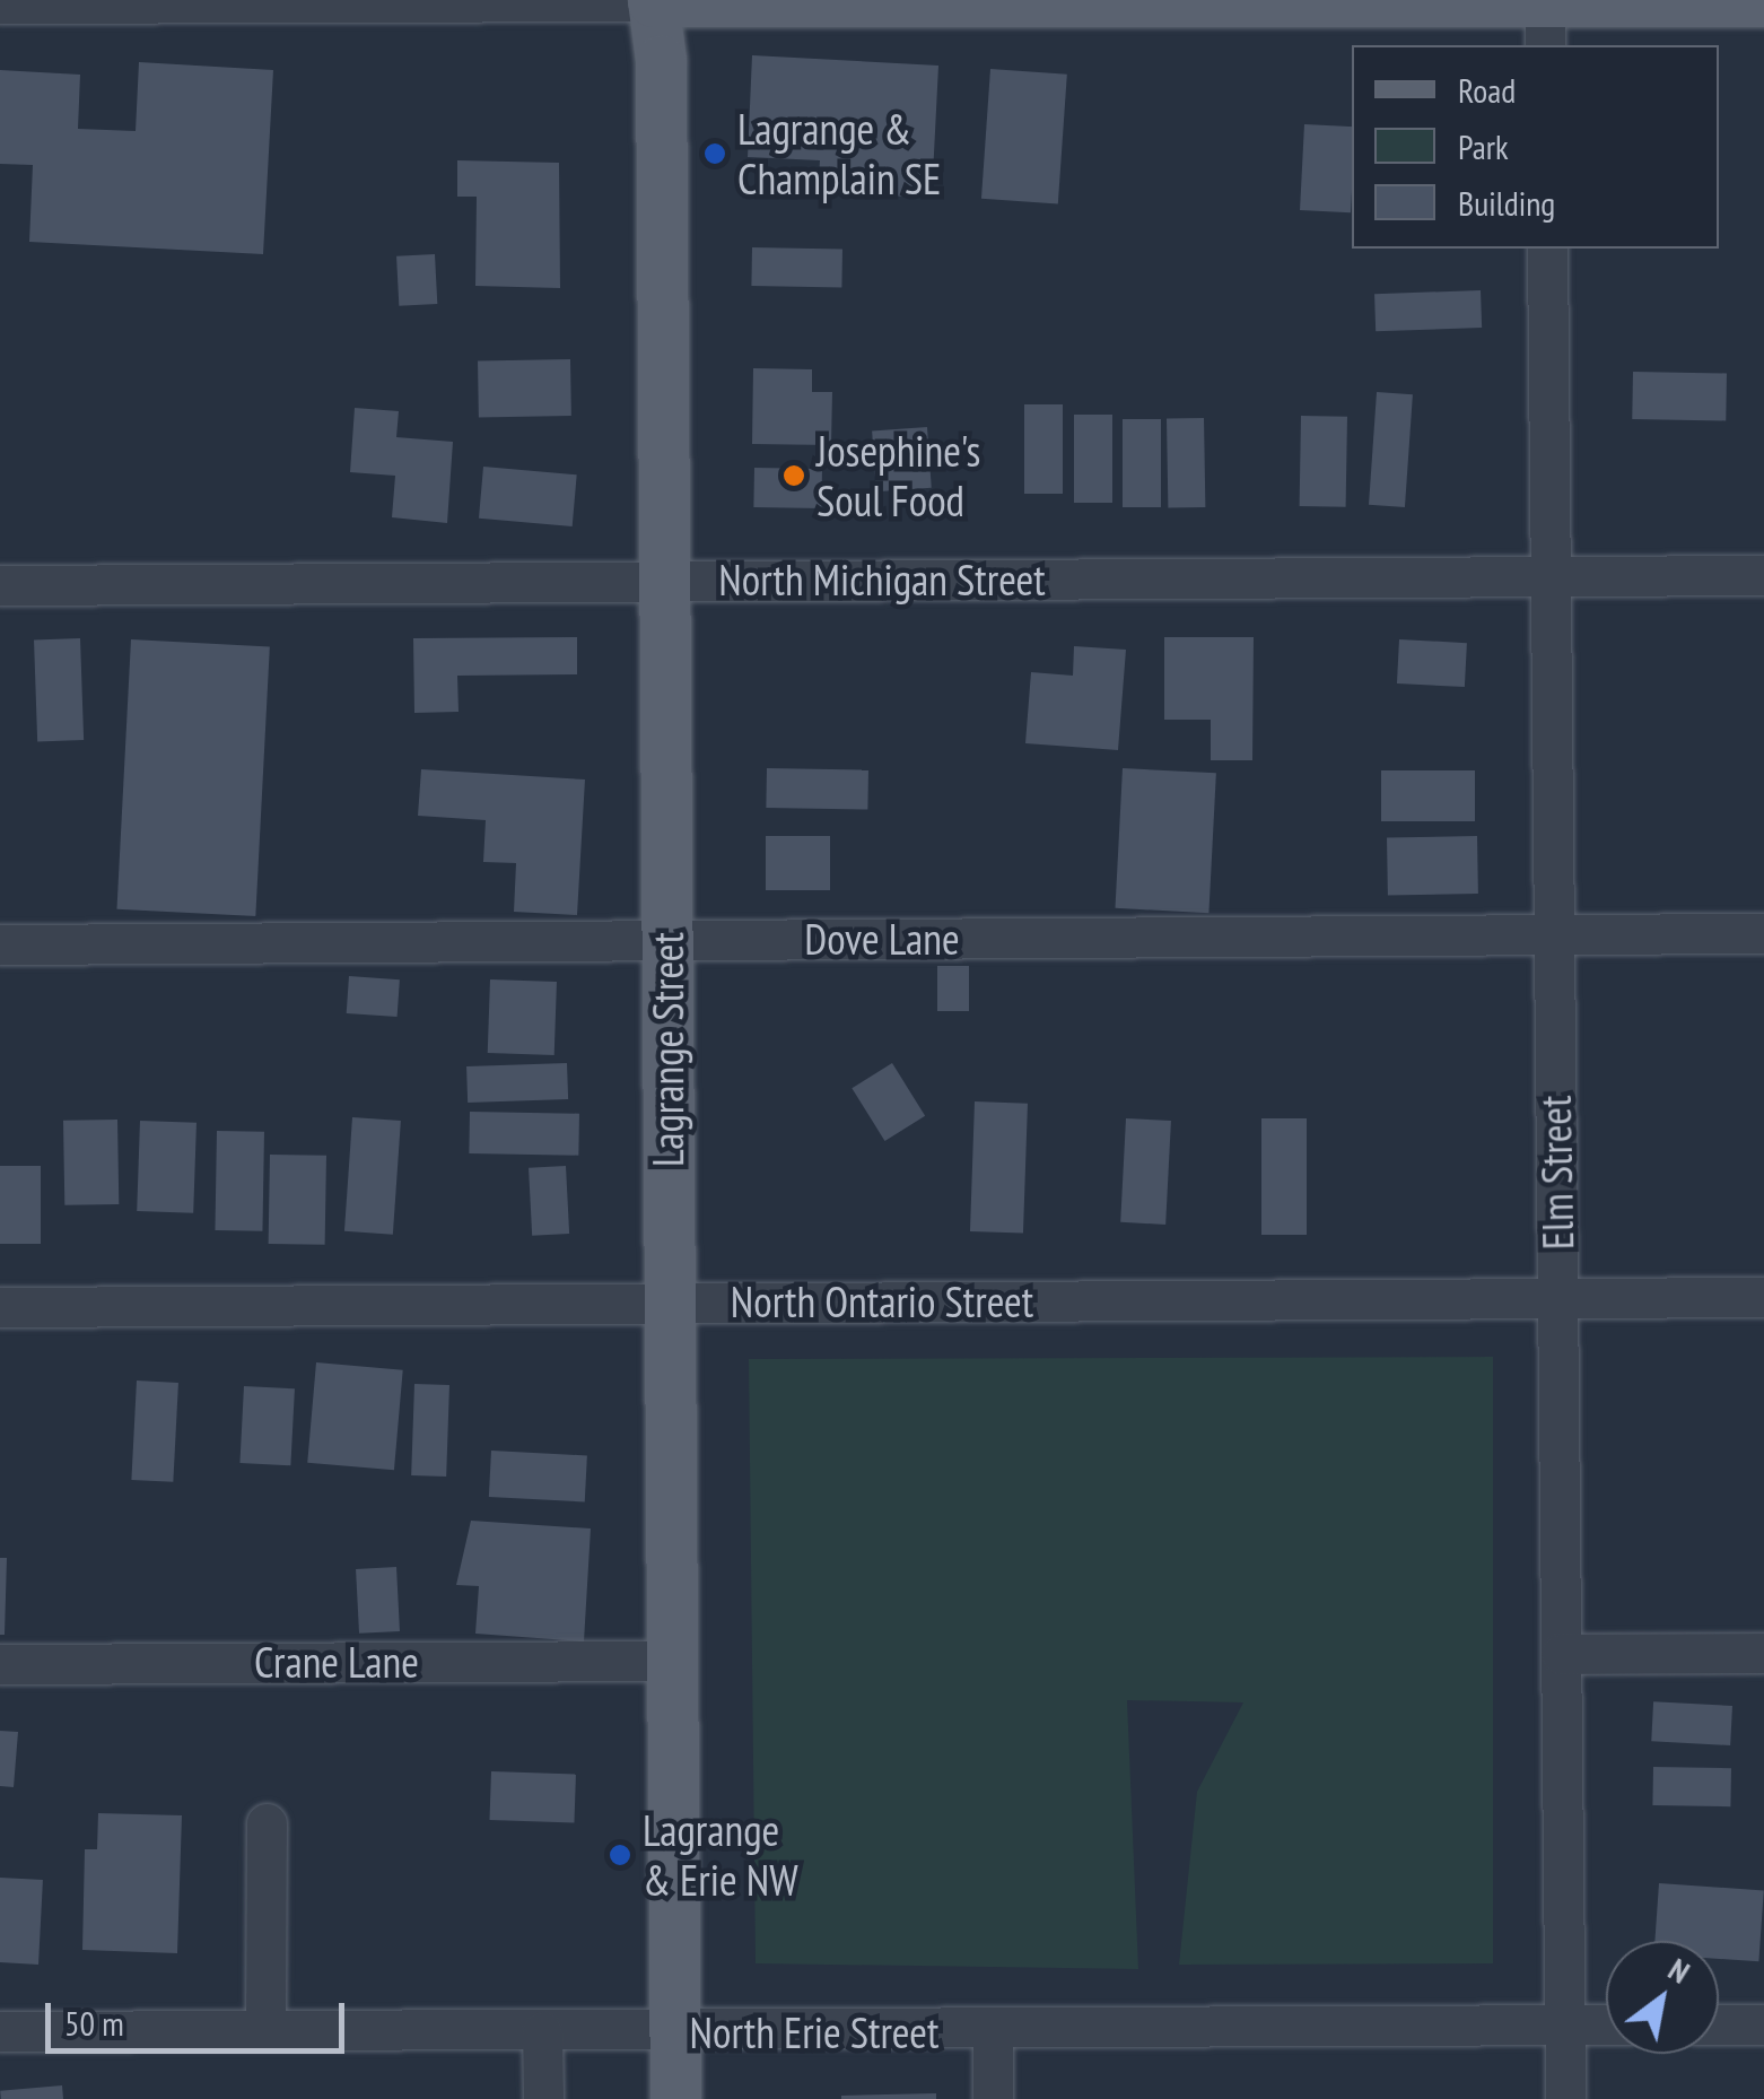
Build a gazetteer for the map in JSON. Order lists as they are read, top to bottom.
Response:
{
  "streets": {
    "main road": ["Lagrange Street"],
    "street": [
      "North Michigan Street",
      "Dove Lane",
      "Elm Street",
      "North Ontario Street",
      "Crane Lane",
      "North Erie Street"
    ]
  },
  "crossings": [
    ["North Michigan Street", "Lagrange Street"],
    ["North Michigan Street", "Elm Street"],
    ["Dove Lane", "Lagrange Street"],
    ["Dove Lane", "Elm Street"],
    ["Lagrange Street", "North Ontario Street"],
    ["Lagrange Street", "Crane Lane"],
    ["Lagrange Street", "North Erie Street"],
    ["Elm Street", "North Ontario Street"],
    ["Elm Street", "North Erie Street"]
  ],
  "places": ["Lagrange & Champlain SE", "Josephine's Soul Food", "Lagrange & Erie NW"],
  "legend": ["Road", "Park", "Building"],
  "scale_bar": "50 m",
  "north": "top right"
}
